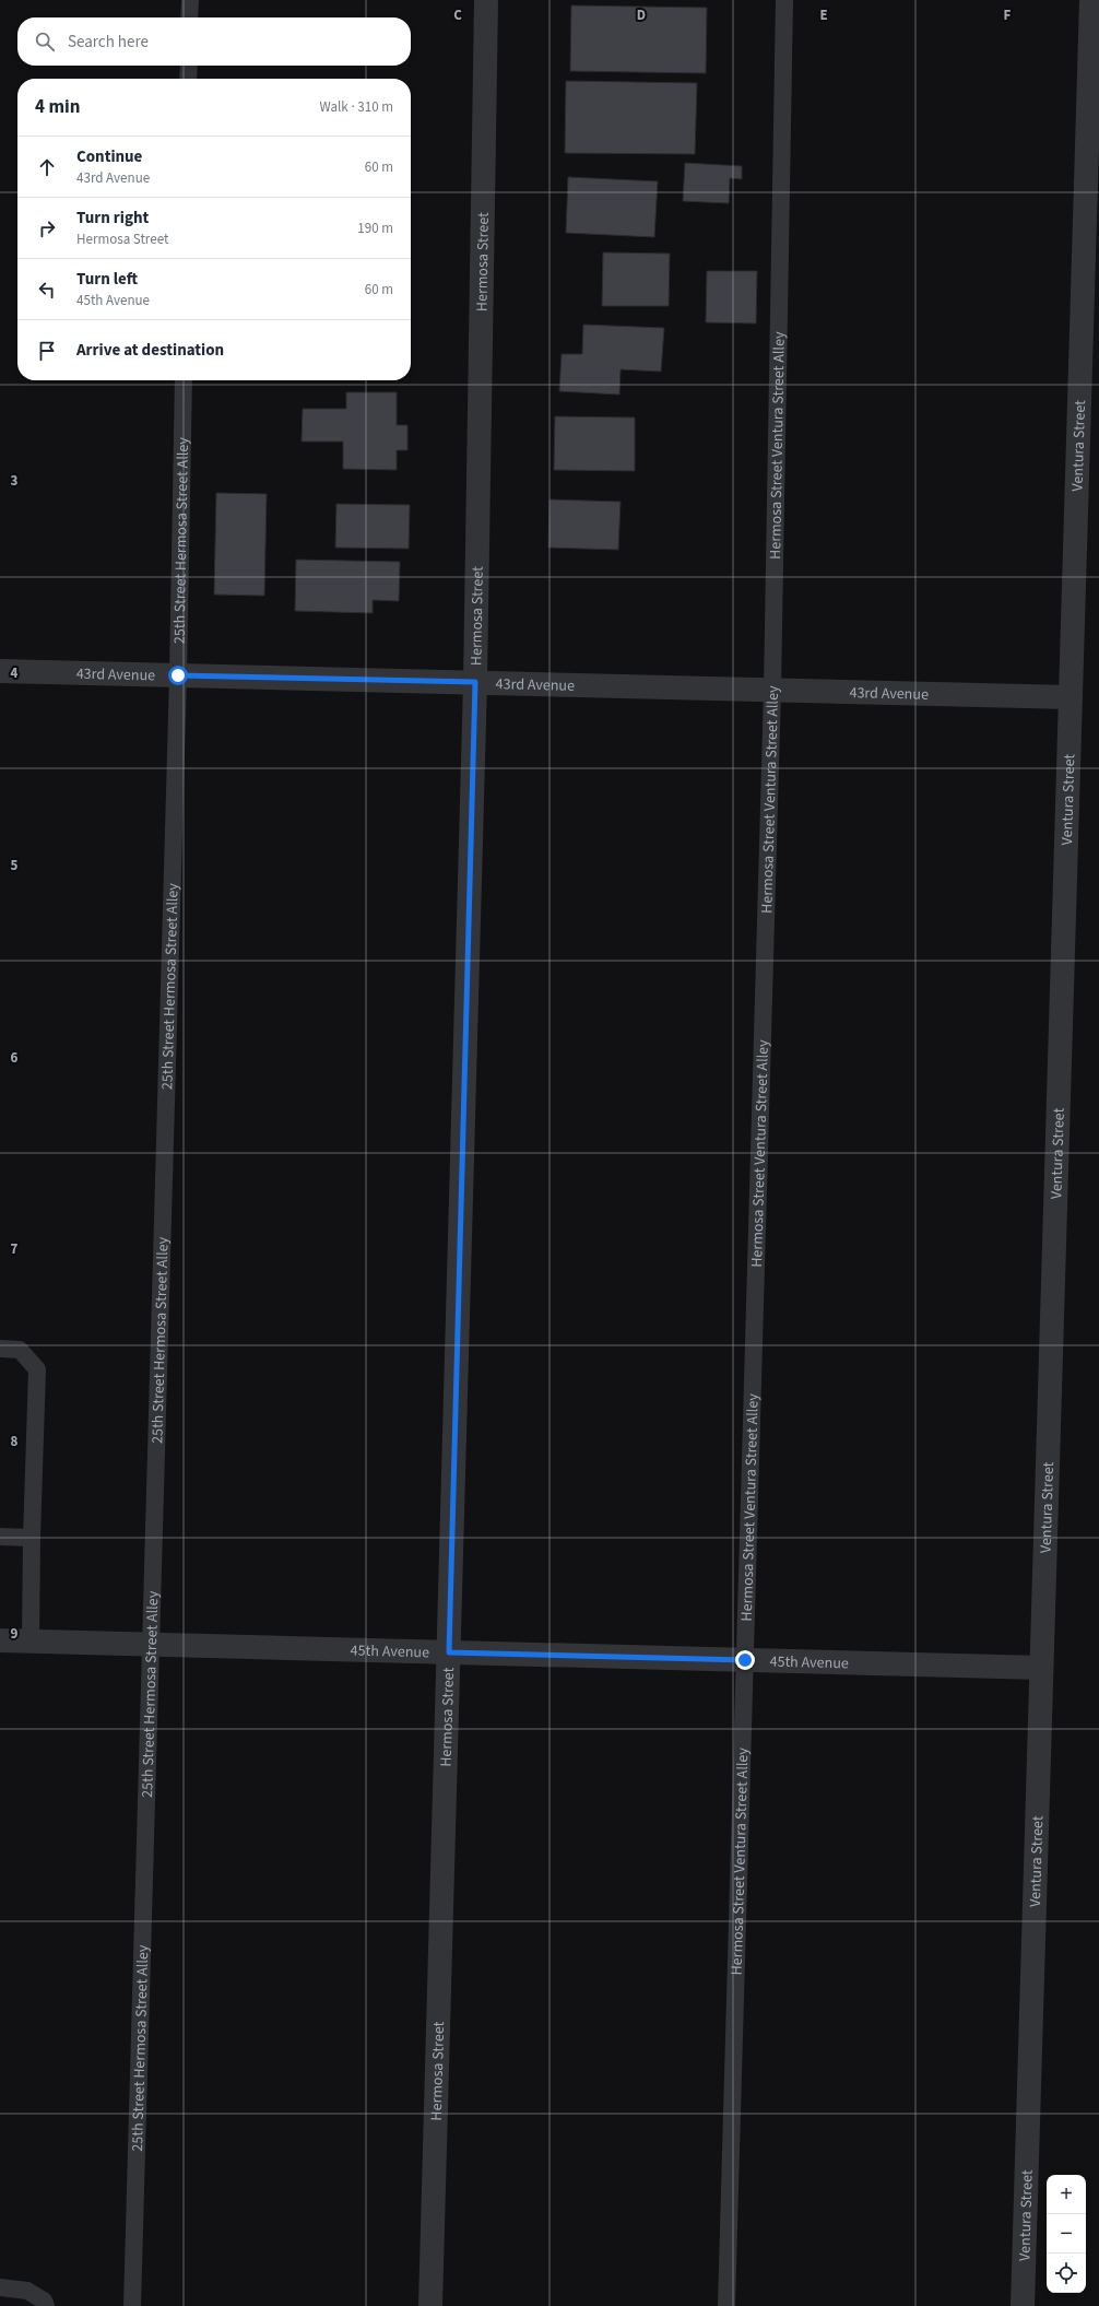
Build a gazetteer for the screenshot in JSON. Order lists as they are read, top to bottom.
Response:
{
  "streets": {
    "street": [
      "Hermosa Street",
      "Ventura Street",
      "43rd Avenue",
      "45th Avenue"
    ],
    "lane": ["Hermosa Street Ventura Street Alley", "25th Street Hermosa Street Alley"]
  },
  "crossings": [
    ["Hermosa Street", "43rd Avenue"],
    ["Hermosa Street", "45th Avenue"],
    ["Hermosa Street Ventura Street Alley", "43rd Avenue"],
    ["Hermosa Street Ventura Street Alley", "45th Avenue"],
    ["Ventura Street", "43rd Avenue"],
    ["Ventura Street", "45th Avenue"],
    ["25th Street Hermosa Street Alley", "43rd Avenue"],
    ["25th Street Hermosa Street Alley", "45th Avenue"]
  ],
  "page": {
    "search": "Search here",
    "heading": ["4 min", "Walk · 310 m"],
    "list": [
      ["Continue", "43rd Avenue", "60 m"],
      ["Turn right", "Hermosa Street", "190 m"],
      ["Turn left", "45th Avenue", "60 m"],
      "Arrive at destination"
    ],
    "map_buttons": ["+", "−"]
  },
  "grid": {
    "columns": [
      "C",
      "D",
      "E",
      "F"
    ],
    "rows": [
      "3",
      "4",
      "5",
      "6",
      "7",
      "8",
      "9"
    ]
  }
}
